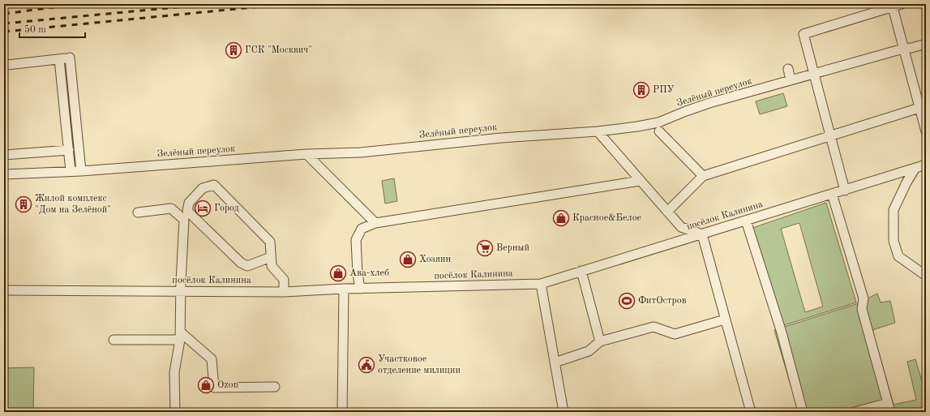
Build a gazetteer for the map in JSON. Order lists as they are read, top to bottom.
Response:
{
  "streets": {
    "street": ["Зелёный переулок", "посёлок Калинина"]
  },
  "places": {
    "building": ["ГСК \"Москвич\"", "РПУ", "Жилой комплекс \"Дом на Зелёной\""],
    "hotel": ["Город"],
    "shop": [
      "Красное&Белое",
      "Хозяин",
      "Ава-хлеб",
      "Ozon"
    ],
    "supermarket": ["Верный"],
    "sports": ["ФитОстров"],
    "public building": ["Участковое отделение милиции"]
  },
  "scale_bar": "50 m"
}
